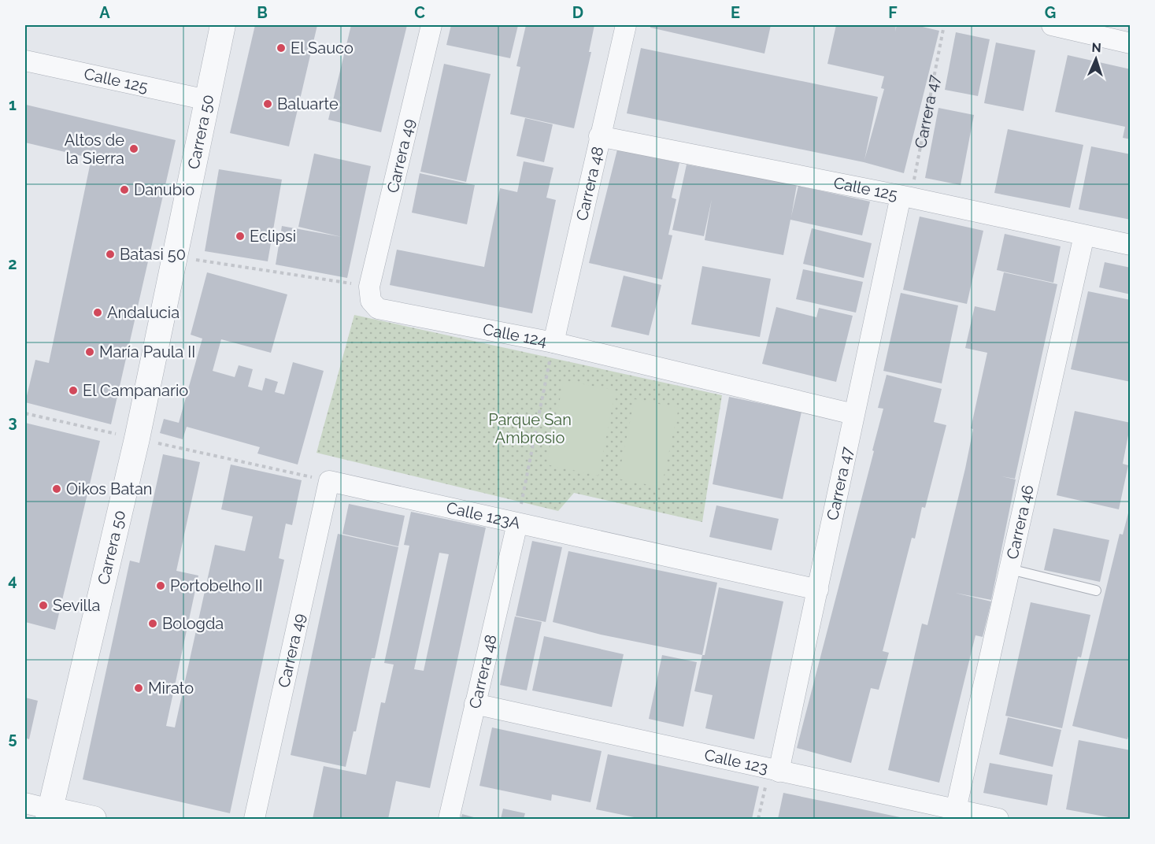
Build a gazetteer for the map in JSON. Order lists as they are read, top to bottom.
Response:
{
  "streets": {
    "street": [
      "Calle 125",
      "Carrera 47",
      "Carrera 50",
      "Carrera 49",
      "Carrera 48",
      "Calle 124",
      "Calle 123A",
      "Carrera 46",
      "Calle 123"
    ]
  },
  "crossings": [
    ["Calle 125", "Carrera 47"],
    ["Calle 125", "Carrera 50"],
    ["Calle 125", "Carrera 48"],
    ["Calle 125", "Carrera 46"],
    ["Carrera 47", "Calle 124"],
    ["Carrera 47", "Calle 123A"],
    ["Carrera 47", "Calle 123"],
    ["Carrera 49", "Calle 124"],
    ["Carrera 49", "Calle 123A"],
    ["Carrera 48", "Calle 124"],
    ["Carrera 48", "Calle 123A"],
    ["Carrera 48", "Calle 123"],
    ["Carrera 46", "Calle 123"]
  ],
  "parks": ["Parque San Ambrosio"],
  "places": [
    "El Sauco",
    "Baluarte",
    "Altos de la Sierra",
    "Danubio",
    "Eclipsi",
    "Batasi 50",
    "Andalucia",
    "María Paula II",
    "El Campanario",
    "Oikos Batan",
    "Portobelho II",
    "Sevilla",
    "Bologda",
    "Mirato"
  ],
  "north": "top",
  "grid": {
    "columns": [
      "A",
      "B",
      "C",
      "D",
      "E",
      "F",
      "G"
    ],
    "rows": [
      "1",
      "2",
      "3",
      "4",
      "5"
    ]
  }
}
